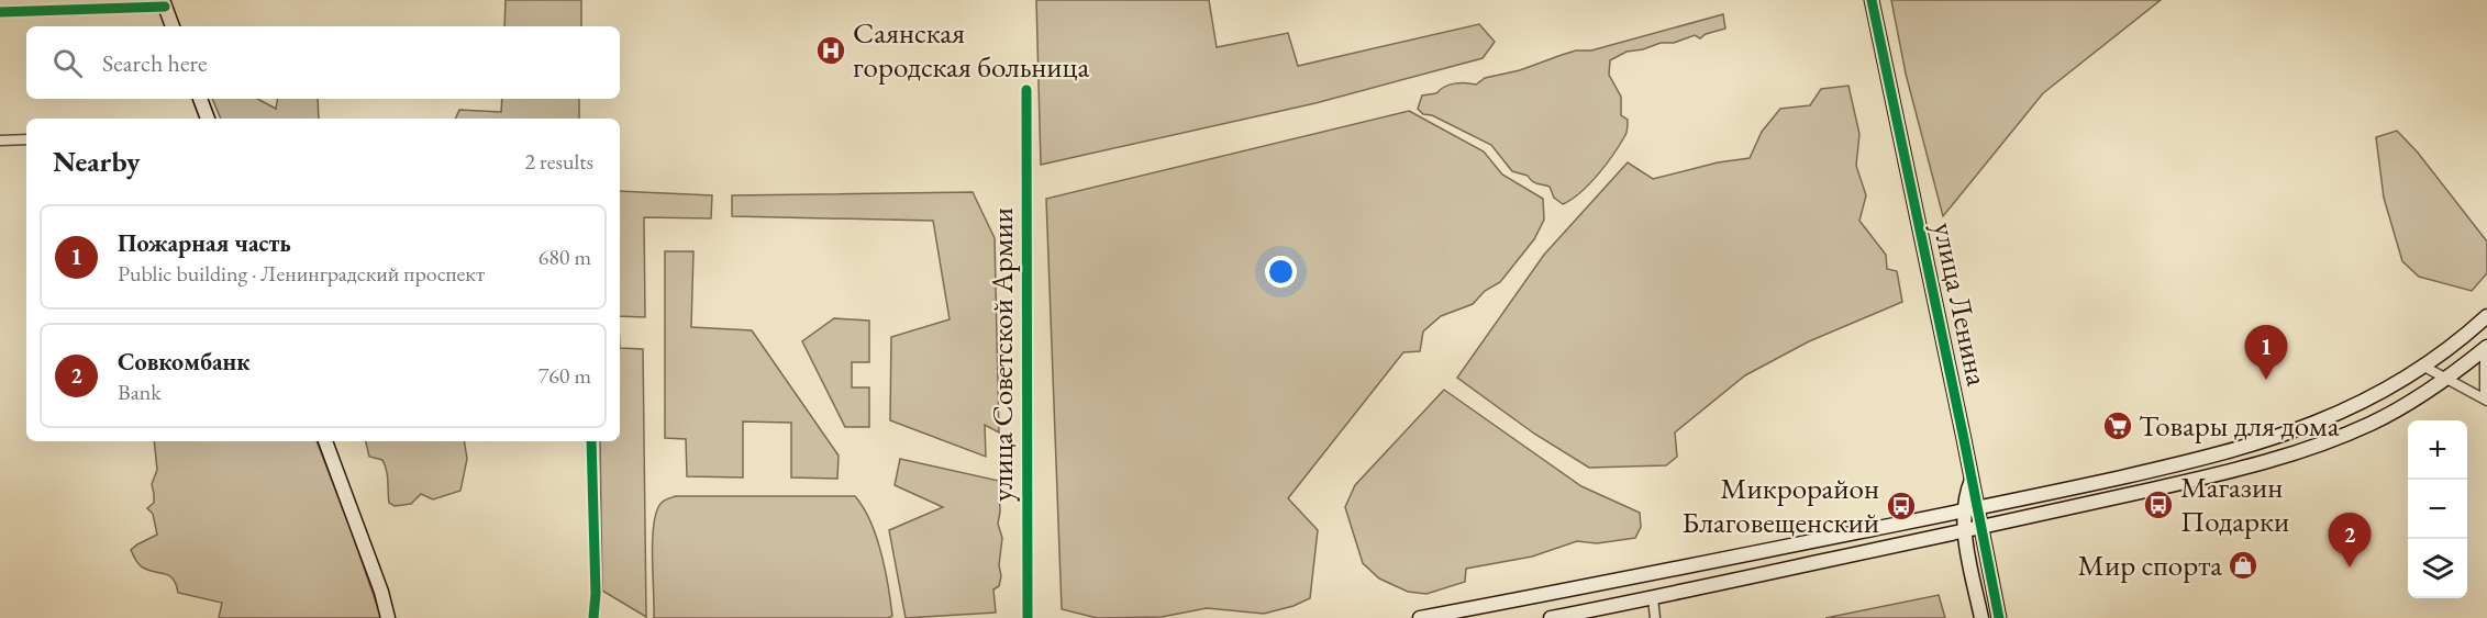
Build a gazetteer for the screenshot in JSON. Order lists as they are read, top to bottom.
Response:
{
  "streets": {
    "main road": ["улица Ленина"],
    "street": ["улица Советской Армии"]
  },
  "places": {
    "hospital": ["Саянская городская больница"],
    "supermarket": ["Товары для дома"],
    "bus stop": ["Магазин Подарки", "Микрорайон Благовещенский"],
    "shop": ["Мир спорта"]
  },
  "page": {
    "search": "Search here",
    "heading": ["Nearby", "2 results"],
    "list": [
      {
        "mark": "1",
        "name": "Пожарная часть",
        "note": "Public building · Ленинградский проспект",
        "value": "680 m"
      },
      {
        "mark": "2",
        "name": "Совкомбанк",
        "note": "Bank",
        "value": "760 m"
      }
    ],
    "pins": ["1", "2"],
    "map_buttons": ["+", "−"]
  }
}
